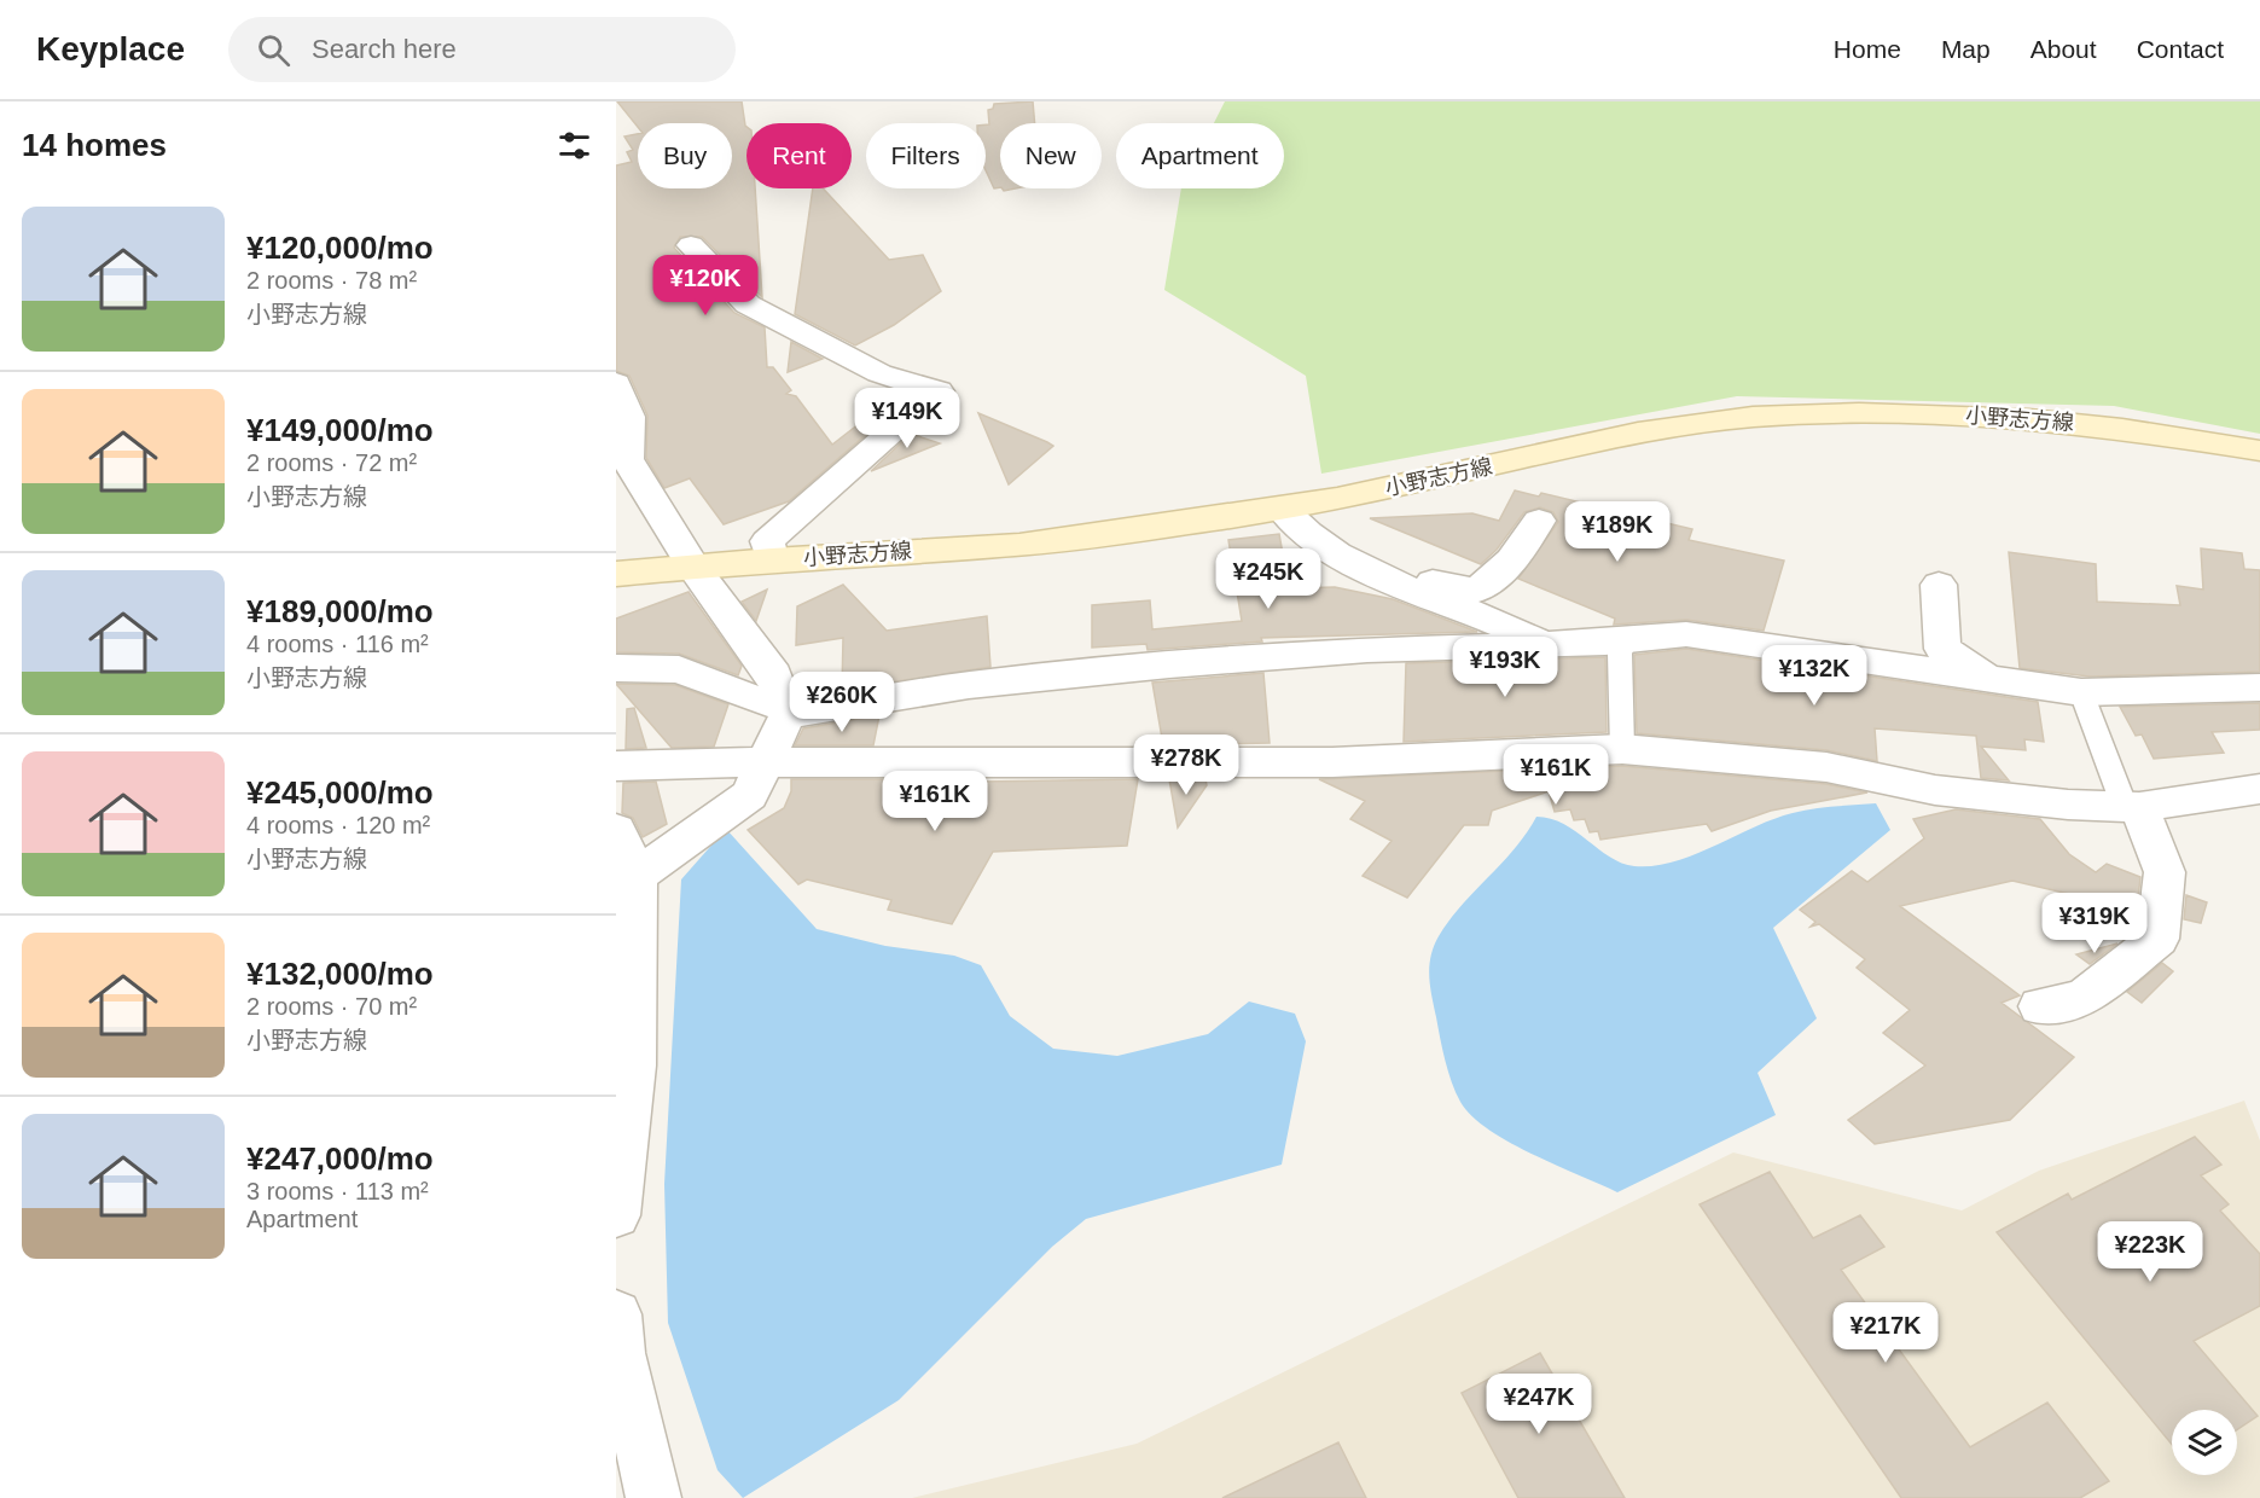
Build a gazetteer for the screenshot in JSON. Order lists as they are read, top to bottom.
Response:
{
  "streets": {
    "main road": ["小野志方線"]
  },
  "page": {
    "header": "Keyplace",
    "search": "Search here",
    "nav": [
      "Home",
      "Map",
      "About",
      "Contact"
    ],
    "heading": "14 homes",
    "chip": [
      "Buy",
      "Rent",
      "Filters",
      "New",
      "Apartment"
    ],
    "list": [
      {
        "name": "¥120,000/mo",
        "note": "2 rooms · 78 m² · 小野志方線"
      },
      {
        "name": "¥149,000/mo",
        "note": "2 rooms · 72 m² · 小野志方線"
      },
      {
        "name": "¥189,000/mo",
        "note": "4 rooms · 116 m² · 小野志方線"
      },
      {
        "name": "¥245,000/mo",
        "note": "4 rooms · 120 m² · 小野志方線"
      },
      {
        "name": "¥132,000/mo",
        "note": "2 rooms · 70 m² · 小野志方線"
      },
      {
        "name": "¥247,000/mo",
        "note": "3 rooms · 113 m² · Apartment"
      }
    ],
    "price": [
      "¥120K",
      "¥149K",
      "¥189K",
      "¥245K",
      "¥193K",
      "¥132K",
      "¥260K",
      "¥278K",
      "¥161K",
      "¥161K",
      "¥319K",
      "¥223K",
      "¥217K",
      "¥247K"
    ]
  }
}
